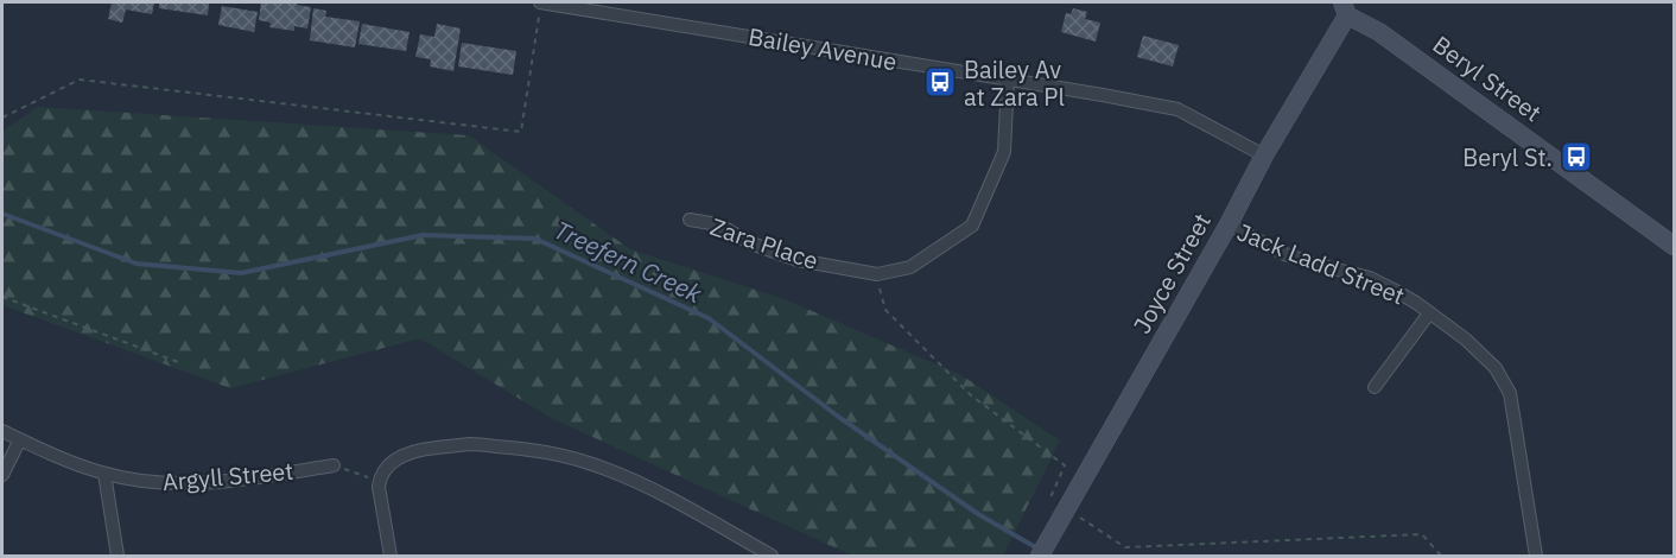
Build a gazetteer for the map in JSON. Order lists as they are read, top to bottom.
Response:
{
  "streets": {
    "street": [
      "Bailey Avenue",
      "Beryl Street",
      "Zara Place",
      "Jack Ladd Street",
      "Joyce Street",
      "Argyll Street"
    ]
  },
  "crossings": [
    ["Bailey Avenue", "Zara Place"],
    ["Bailey Avenue", "Joyce Street"],
    ["Beryl Street", "Joyce Street"],
    ["Jack Ladd Street", "Joyce Street"]
  ],
  "water": ["Treefern Creek"],
  "places": {
    "bus stop": ["Bailey Av at Zara Pl", "Beryl St."]
  }
}
